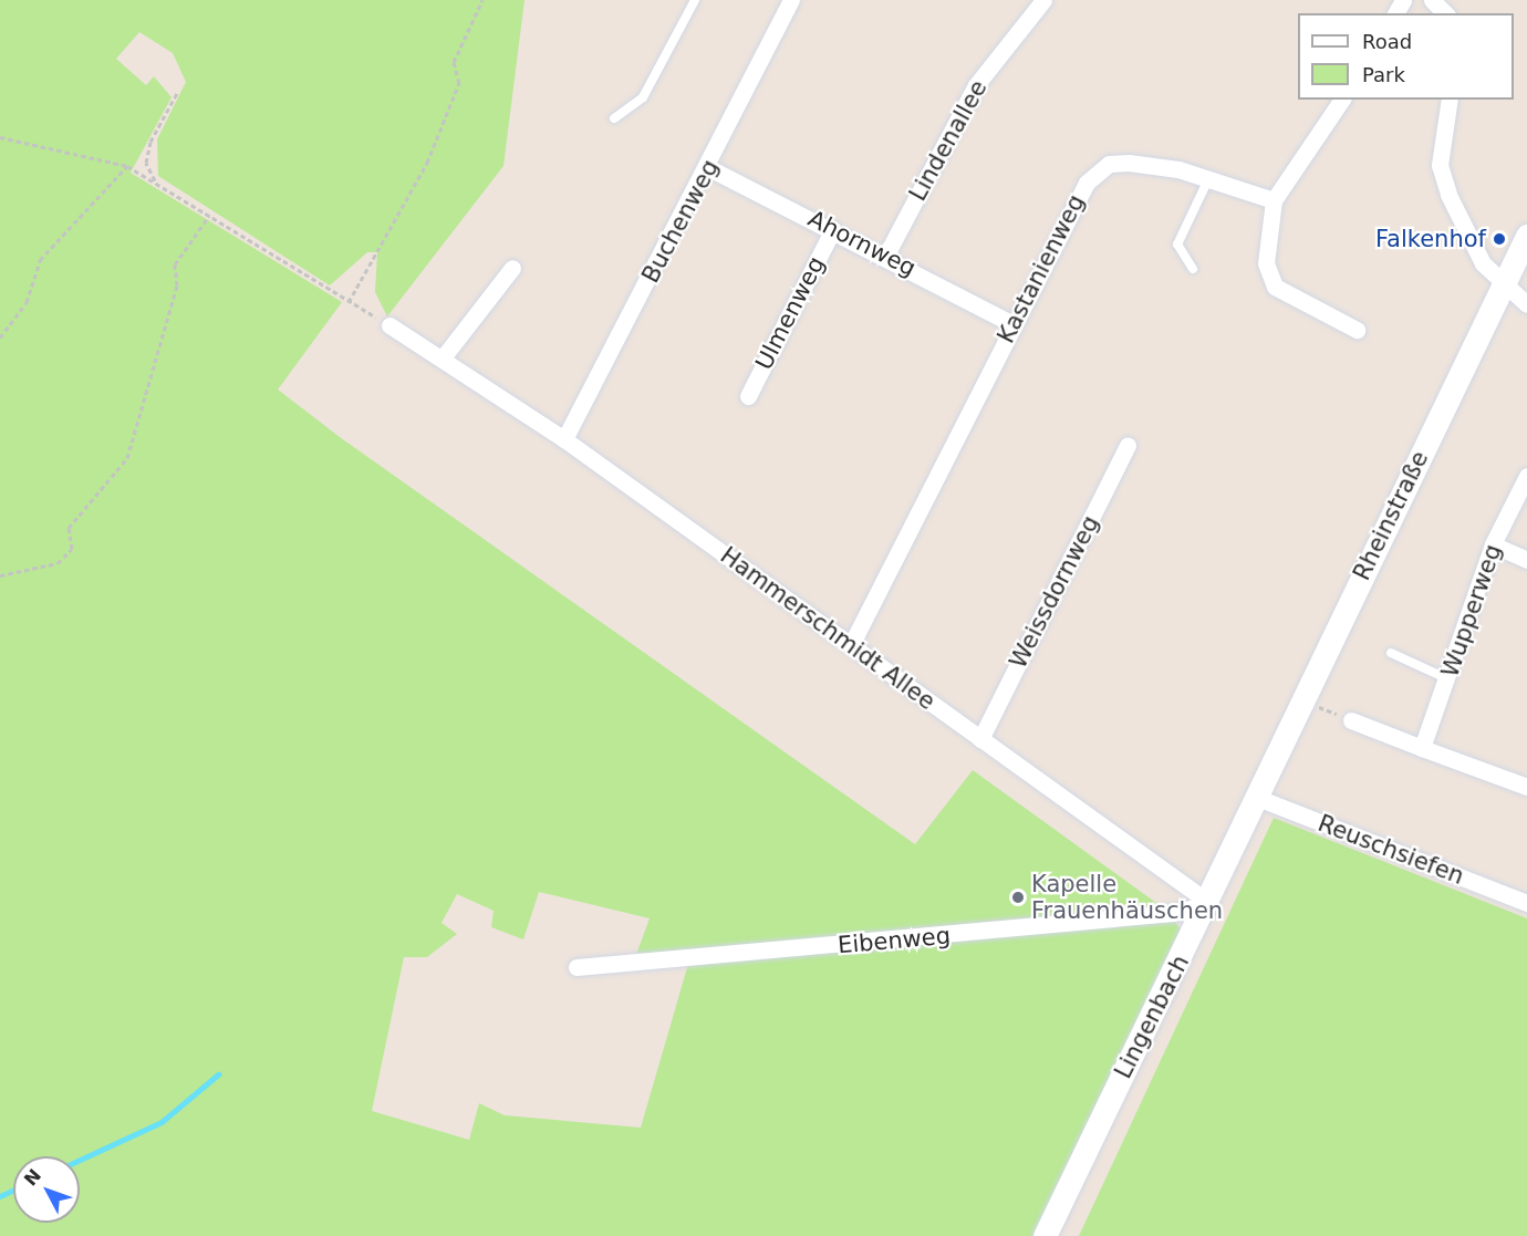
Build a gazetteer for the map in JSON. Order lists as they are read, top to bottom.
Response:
{
  "streets": {
    "street": [
      "Lindenallee",
      "Buchenweg",
      "Ahornweg",
      "Kastanienweg",
      "Ulmenweg",
      "Rheinstraße",
      "Weissdornweg",
      "Wupperweg",
      "Hammerschmidt Allee",
      "Reuschsiefen",
      "Eibenweg",
      "Lingenbach"
    ]
  },
  "crossings": [
    ["Lindenallee", "Ahornweg"],
    ["Buchenweg", "Ahornweg"],
    ["Buchenweg", "Hammerschmidt Allee"],
    ["Ahornweg", "Kastanienweg"],
    ["Ahornweg", "Ulmenweg"],
    ["Kastanienweg", "Hammerschmidt Allee"],
    ["Rheinstraße", "Reuschsiefen"],
    ["Rheinstraße", "Lingenbach"],
    ["Weissdornweg", "Hammerschmidt Allee"],
    ["Hammerschmidt Allee", "Eibenweg"],
    ["Hammerschmidt Allee", "Lingenbach"],
    ["Reuschsiefen", "Lingenbach"],
    ["Eibenweg", "Lingenbach"]
  ],
  "places": ["Falkenhof", "Kapelle Frauenhäuschen"],
  "legend": ["Road", "Park"],
  "north": "top left"
}
